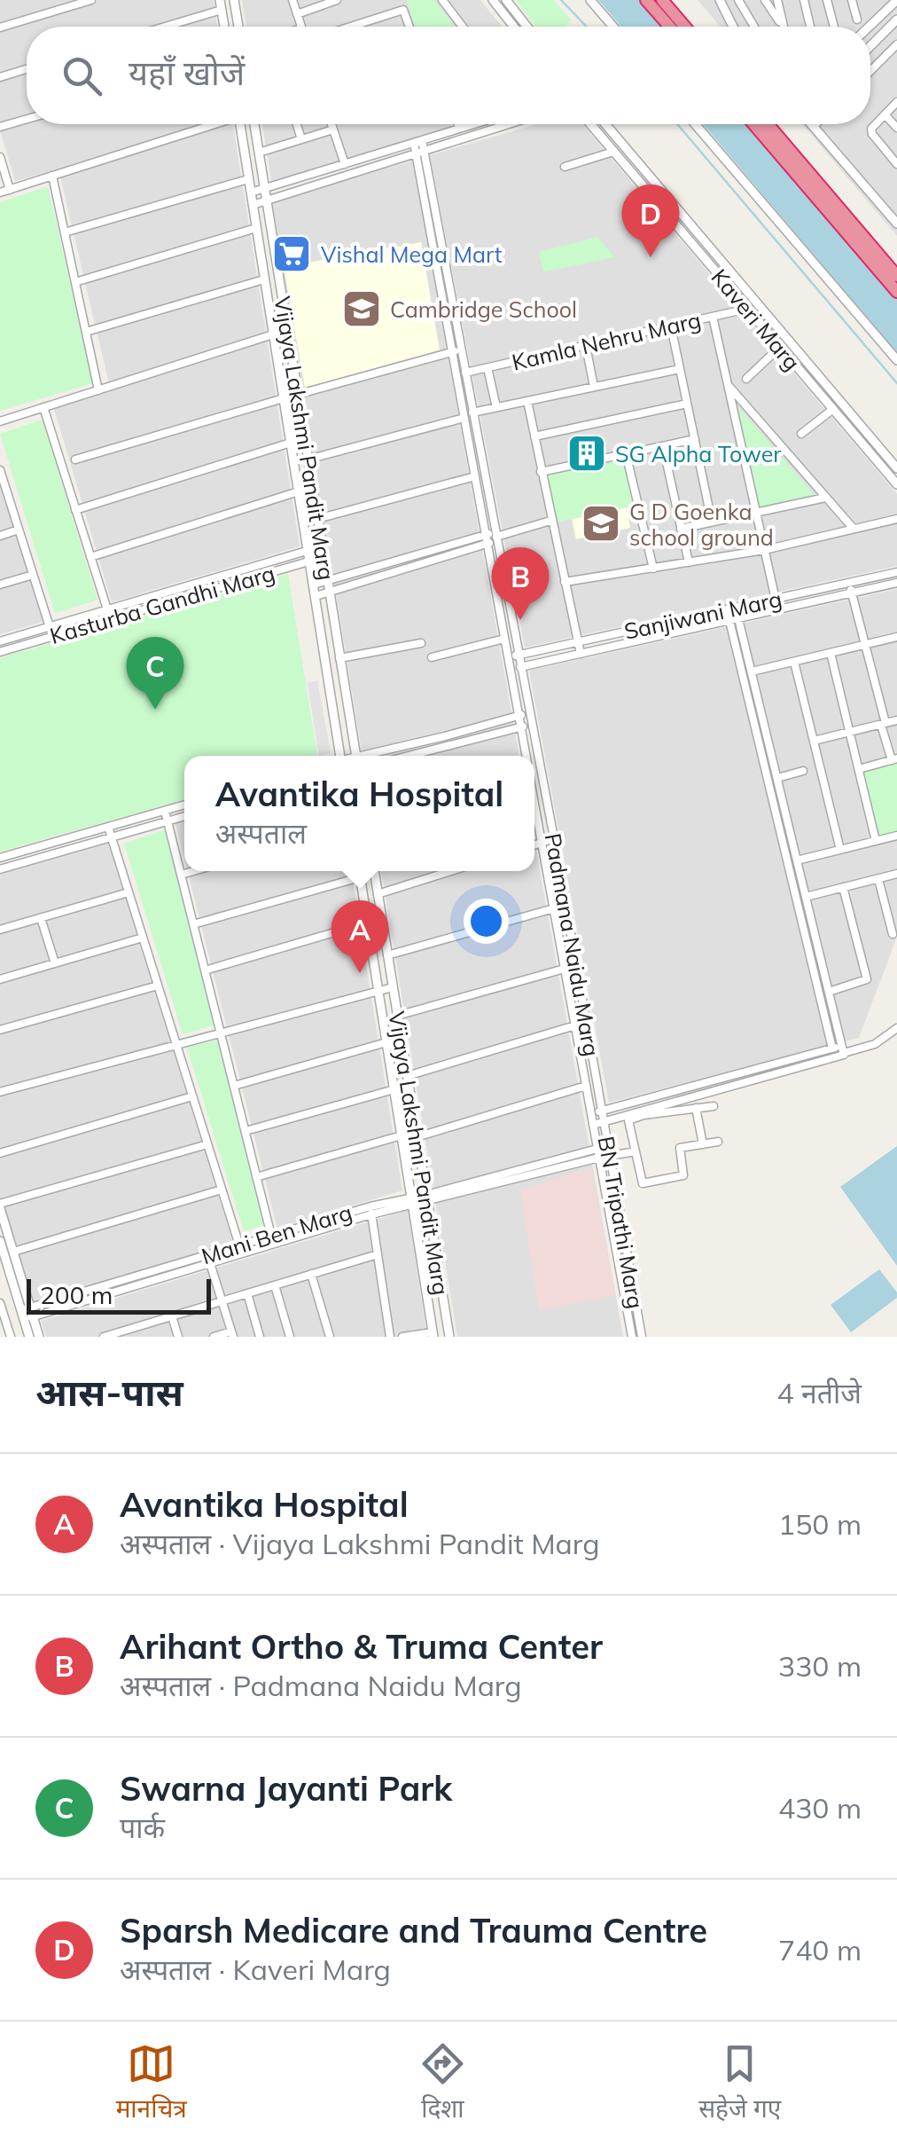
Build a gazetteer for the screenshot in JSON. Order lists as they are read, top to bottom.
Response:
{
  "streets": {
    "street": [
      "Kaveri Marg",
      "Kamla Nehru Marg",
      "Vijaya Lakshmi Pandit Marg",
      "Kasturba Gandhi Marg",
      "Sanjiwani Marg",
      "Padmana Naidu Marg",
      "BN Tripathi Marg",
      "Mani Ben Marg"
    ]
  },
  "crossings": [
    ["Kaveri Marg", "Kamla Nehru Marg"],
    ["Kamla Nehru Marg", "Padmana Naidu Marg"],
    ["Vijaya Lakshmi Pandit Marg", "Kasturba Gandhi Marg"],
    ["Vijaya Lakshmi Pandit Marg", "Mani Ben Marg"],
    ["Sanjiwani Marg", "Padmana Naidu Marg"],
    ["Padmana Naidu Marg", "BN Tripathi Marg"],
    ["BN Tripathi Marg", "Mani Ben Marg"]
  ],
  "places": {
    "supermarket": ["Vishal Mega Mart"],
    "school or university": ["Cambridge School", "G D Goenka school ground"],
    "building": ["SG Alpha Tower"]
  },
  "scale_bar": "200 m",
  "page": {
    "search": "यहाँ खोजें",
    "pins": [
      "D",
      "B",
      "C",
      "A"
    ],
    "popup": ["Avantika Hospital", "अस्पताल"],
    "scale": "200 m",
    "heading": ["आस-पास", "4 नतीजे"],
    "list": [
      {
        "mark": "A",
        "name": "Avantika Hospital",
        "note": "अस्पताल · Vijaya Lakshmi Pandit Marg",
        "value": "150 m"
      },
      {
        "mark": "B",
        "name": "Arihant Ortho & Truma Center",
        "note": "अस्पताल · Padmana Naidu Marg",
        "value": "330 m"
      },
      {
        "mark": "C",
        "name": "Swarna Jayanti Park",
        "note": "पार्क",
        "value": "430 m"
      },
      {
        "mark": "D",
        "name": "Sparsh Medicare and Trauma Centre",
        "note": "अस्पताल · Kaveri Marg",
        "value": "740 m"
      }
    ],
    "nav": ["मानचित्र", "दिशा", "सहेजे गए"]
  }
}
